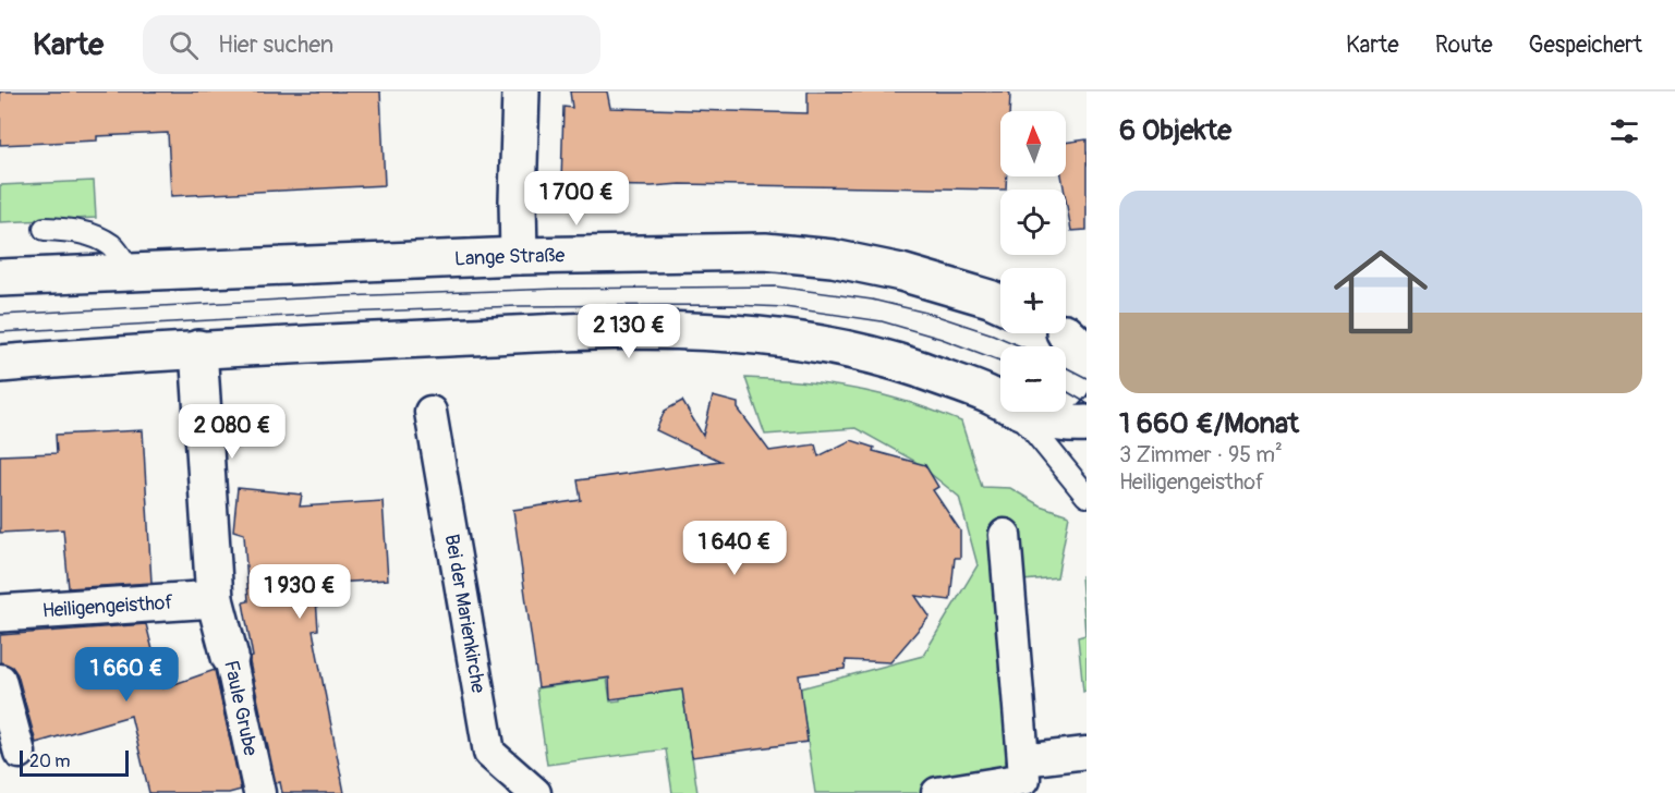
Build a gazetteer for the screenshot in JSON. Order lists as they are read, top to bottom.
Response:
{
  "streets": {
    "street": [
      "Lange Straße",
      "Heiligengeisthof",
      "Bei der Marienkirche",
      "Faule Grube"
    ]
  },
  "crossings": [
    ["Heiligengeisthof", "Faule Grube"]
  ],
  "scale_bar": "20 m",
  "north": "top",
  "page": {
    "header": "Karte",
    "search": "Hier suchen",
    "nav": ["Karte", "Route", "Gespeichert"],
    "heading": "6 Objekte",
    "map_buttons": ["+", "−"],
    "list": [
      {
        "name": "1 660 €/Monat",
        "note": "3 Zimmer · 95 m² · Heiligengeisthof"
      }
    ],
    "price": [
      "1 700 €",
      "2 130 €",
      "2 080 €",
      "1 640 €",
      "1 930 €",
      "1 660 €"
    ],
    "scale": "20 m"
  }
}
